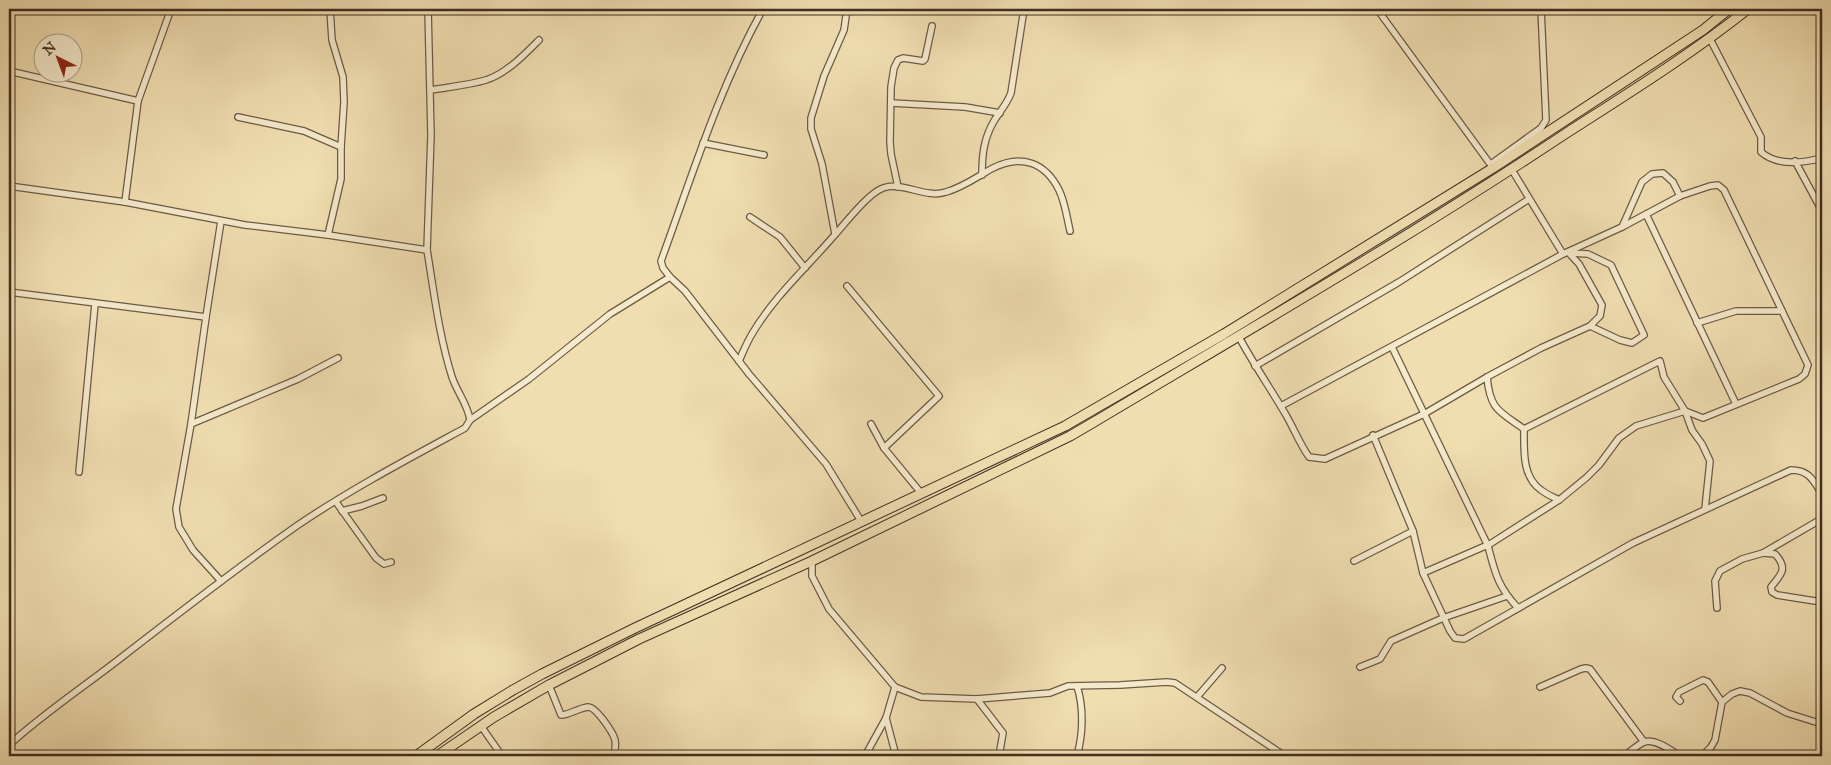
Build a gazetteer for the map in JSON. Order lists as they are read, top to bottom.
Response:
{
  "north": "top left"
}
